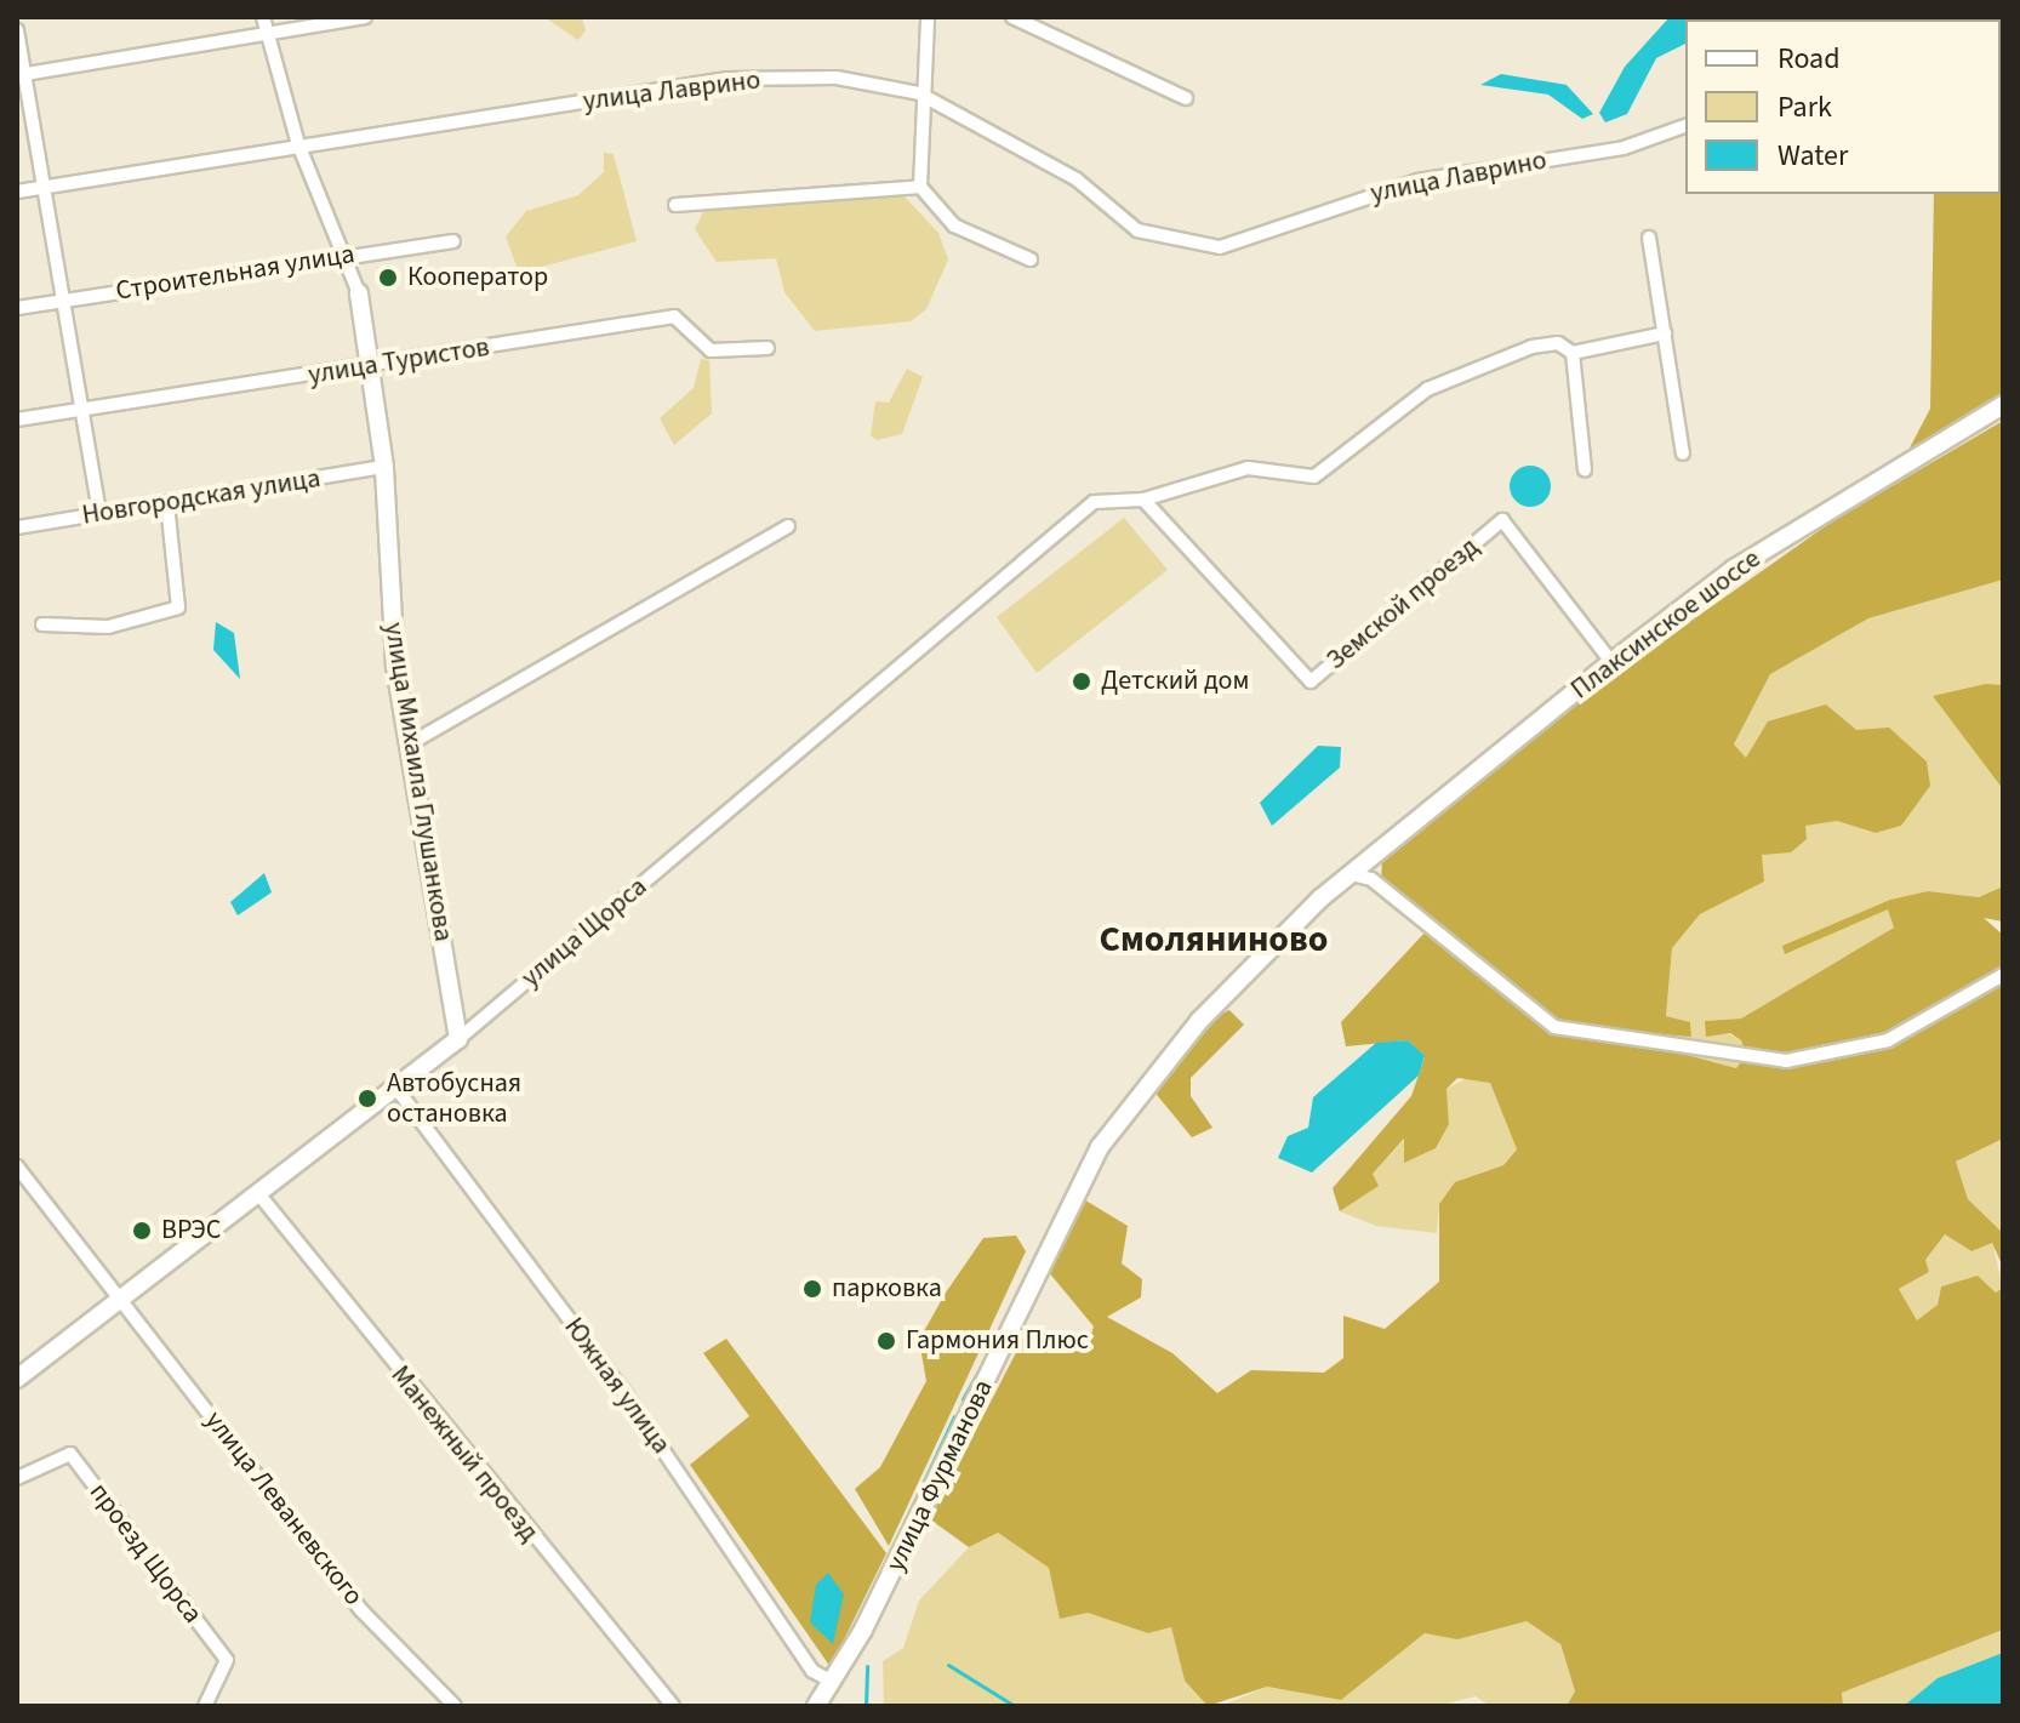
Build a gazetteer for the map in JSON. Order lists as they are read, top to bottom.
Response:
{
  "streets": {
    "main road": [
      "Плаксинское шоссе",
      "улица Михаила Глушанкова",
      "улица Щорса",
      "улица Фурманова"
    ],
    "street": [
      "улица Лаврино",
      "Строительная улица",
      "улица Туристов",
      "Новгородская улица",
      "Земской проезд",
      "Южная улица",
      "Манежный проезд",
      "улица Леваневского",
      "проезд Щорса"
    ]
  },
  "crossings": [
    ["улица Туристов", "улица Михаила Глушанкова"],
    ["Новгородская улица", "улица Михаила Глушанкова"],
    ["Земской проезд", "Плаксинское шоссе"],
    ["Земской проезд", "улица Щорса"],
    ["Плаксинское шоссе", "улица Фурманова"],
    ["улица Михаила Глушанкова", "улица Щорса"],
    ["улица Щорса", "Южная улица"],
    ["улица Щорса", "Манежный проезд"],
    ["улица Щорса", "улица Леваневского"],
    ["Южная улица", "улица Фурманова"]
  ],
  "districts": ["Смоляниново"],
  "places": [
    "Кооператор",
    "Детский дом",
    "Автобусная остановка",
    "ВРЭС",
    "парковка",
    "Гармония Плюс"
  ],
  "legend": ["Road", "Park", "Water"]
}
